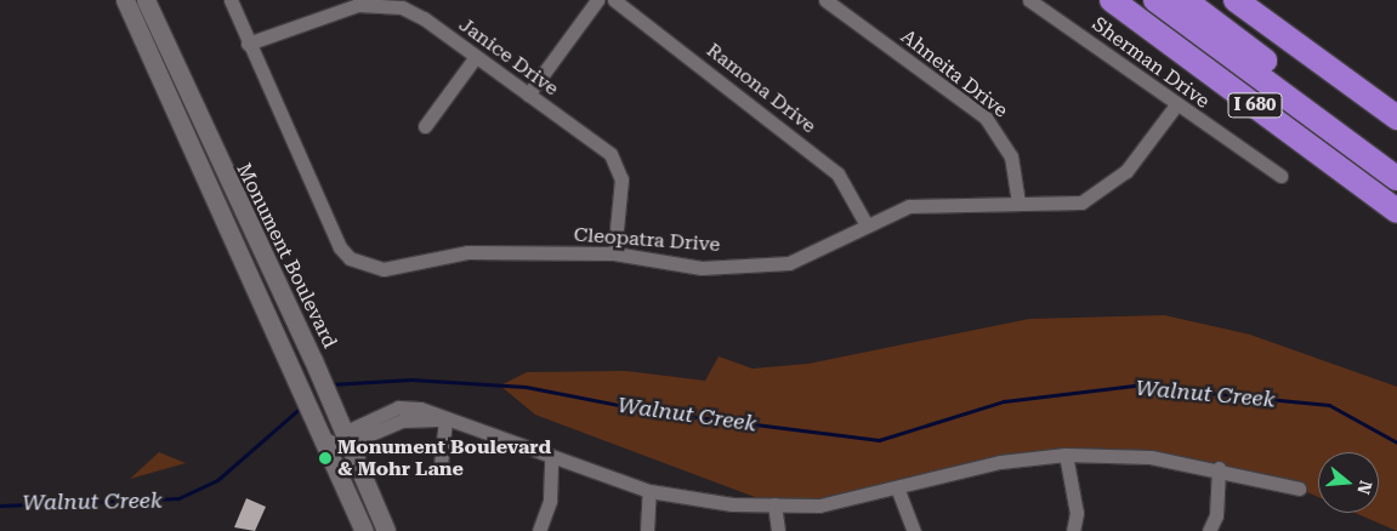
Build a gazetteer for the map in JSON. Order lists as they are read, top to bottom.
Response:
{
  "streets": {
    "highway": ["I 680"],
    "main road": ["Monument Boulevard"],
    "street": [
      "Janice Drive",
      "Sherman Drive",
      "Ahneita Drive",
      "Ramona Drive",
      "Cleopatra Drive"
    ]
  },
  "crossings": [
    ["Janice Drive", "Cleopatra Drive"],
    ["Sherman Drive", "Cleopatra Drive"],
    ["Ahneita Drive", "Cleopatra Drive"],
    ["Ramona Drive", "Cleopatra Drive"]
  ],
  "water": ["Walnut Creek"],
  "places": ["Monument Boulevard & Mohr Lane"],
  "north": "right"
}
